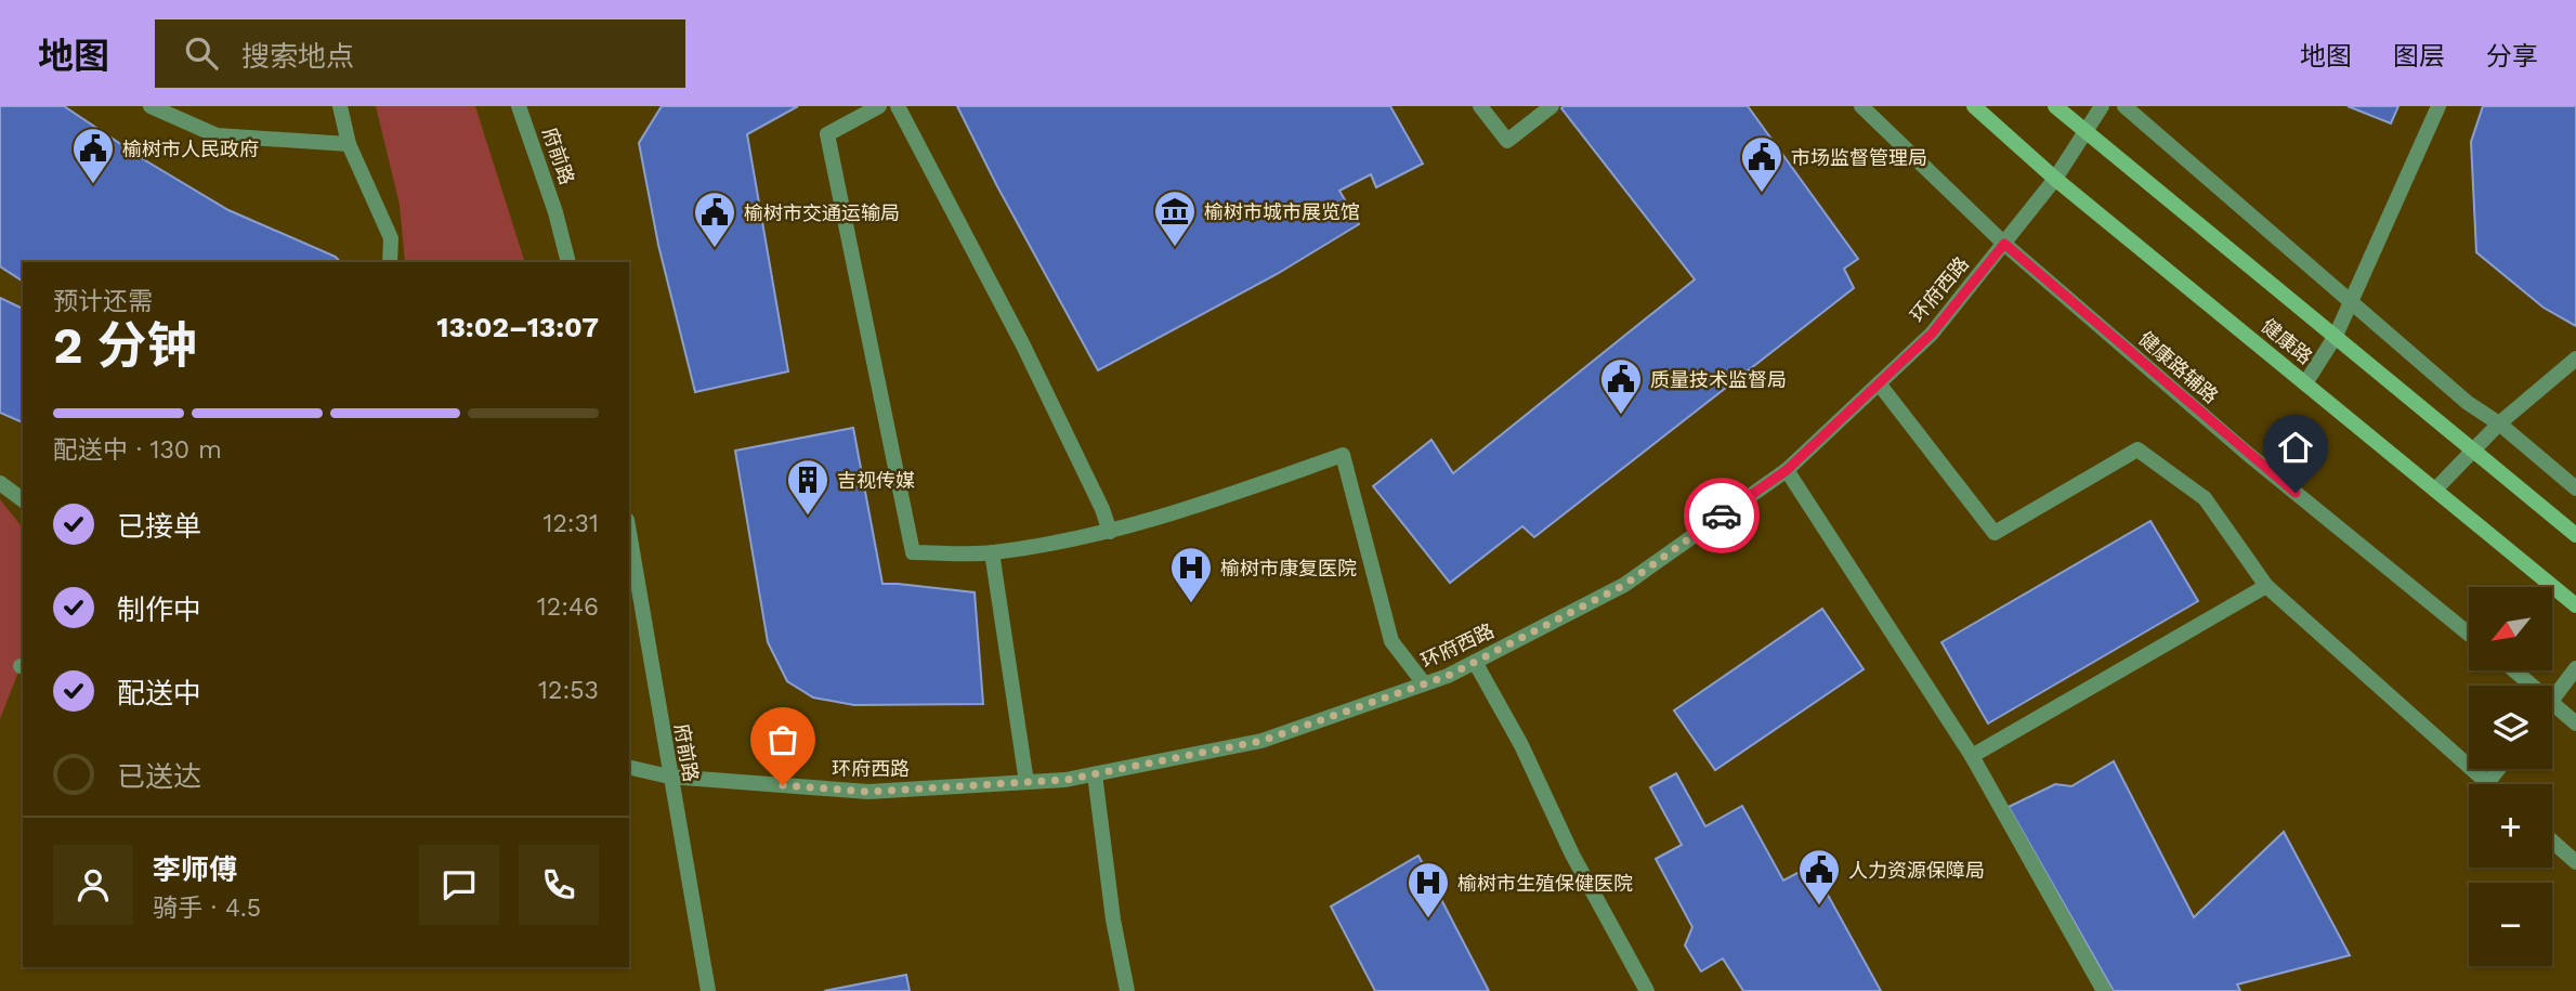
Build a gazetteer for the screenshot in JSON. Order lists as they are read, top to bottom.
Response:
{
  "streets": {
    "main road": ["健康路"],
    "street": ["府前路", "环府西路", "健康路辅路"]
  },
  "crossings": [
    ["府前路", "环府西路"],
    ["环府西路", "健康路"],
    ["环府西路", "健康路辅路"]
  ],
  "places": {
    "public building": [
      "榆树市人民政府",
      "市场监督管理局",
      "榆树市交通运输局",
      "质量技术监督局",
      "人力资源保障局"
    ],
    "museum": ["榆树市城市展览馆"],
    "building": ["吉视传媒"],
    "hospital": ["榆树市康复医院", "榆树市生殖保健医院"]
  },
  "north": "bottom left",
  "page": {
    "header": "地图",
    "search": "搜索地点",
    "nav": ["地图", "图层", "分享"],
    "heading": ["2 分钟", "预计还需", "13:02–13:07"],
    "panel": ["李师傅", "骑手 · 4.5"],
    "bar": "配送中 · 130 m",
    "list": [
      ["已接单", "12:31"],
      ["制作中", "12:46"],
      ["配送中", "12:53"],
      "已送达"
    ],
    "map_buttons": ["+", "−"]
  }
}
